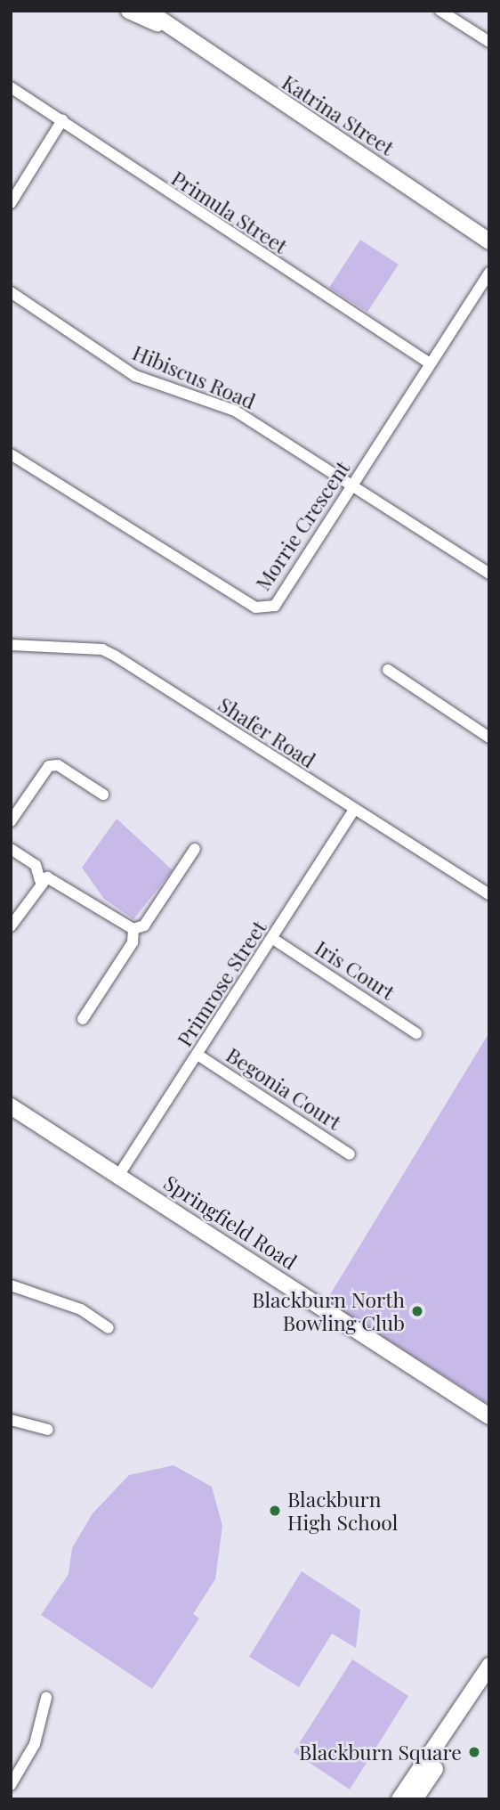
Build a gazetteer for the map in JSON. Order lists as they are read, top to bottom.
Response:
{
  "streets": {
    "main road": ["Katrina Street", "Springfield Road"],
    "street": [
      "Primula Street",
      "Hibiscus Road",
      "Morrie Crescent",
      "Shafer Road",
      "Iris Court",
      "Primrose Street",
      "Begonia Court"
    ]
  },
  "crossings": [
    ["Primula Street", "Morrie Crescent"],
    ["Hibiscus Road", "Morrie Crescent"],
    ["Shafer Road", "Primrose Street"],
    ["Iris Court", "Primrose Street"],
    ["Primrose Street", "Begonia Court"],
    ["Primrose Street", "Springfield Road"]
  ],
  "places": ["Blackburn North Bowling Club", "Blackburn High School", "Blackburn Square"]
}
